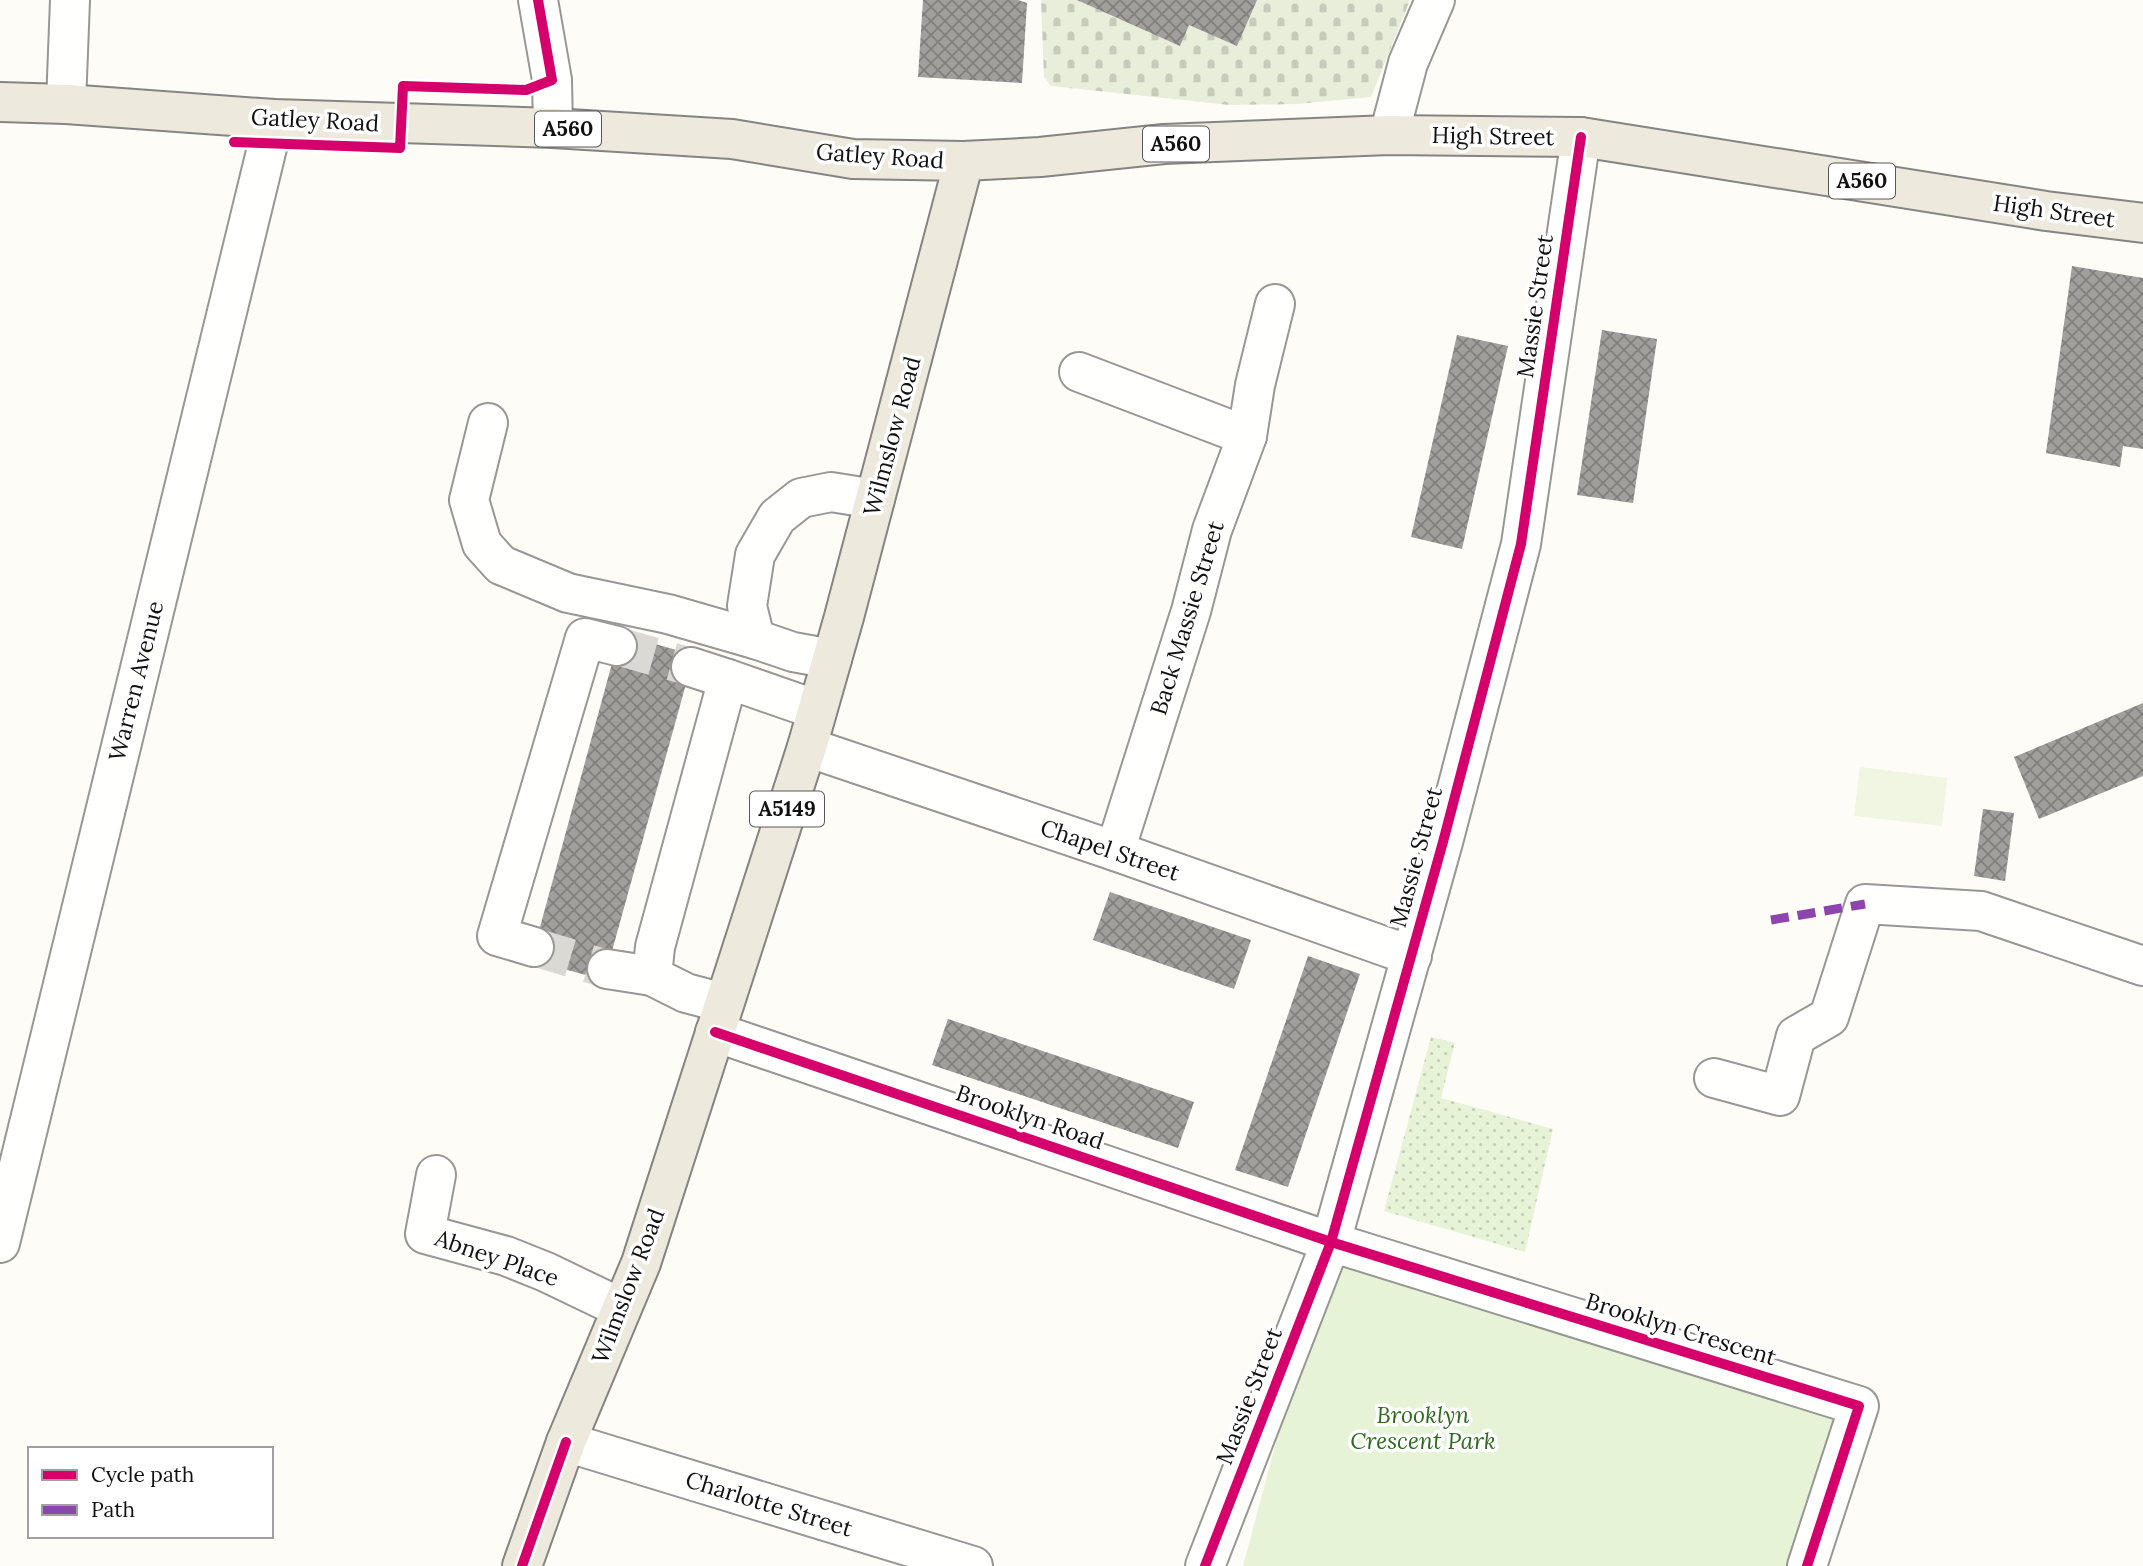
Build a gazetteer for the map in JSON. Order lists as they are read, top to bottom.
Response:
{
  "streets": {
    "main road": [
      "Gatley Road",
      "A560",
      "High Street",
      "Wilmslow Road",
      "A5149"
    ],
    "street": [
      "Massie Street",
      "Back Massie Street",
      "Warren Avenue",
      "Chapel Street",
      "Brooklyn Road",
      "Abney Place",
      "Brooklyn Crescent",
      "Charlotte Street"
    ]
  },
  "crossings": [
    ["Gatley Road", "High Street"],
    ["Gatley Road", "Wilmslow Road"],
    ["Gatley Road", "Warren Avenue"],
    ["High Street", "Massie Street"],
    ["High Street", "Wilmslow Road"],
    ["Massie Street", "Chapel Street"],
    ["Massie Street", "Brooklyn Road"],
    ["Massie Street", "Brooklyn Crescent"],
    ["Wilmslow Road", "Chapel Street"],
    ["Wilmslow Road", "Brooklyn Road"],
    ["Wilmslow Road", "Abney Place"],
    ["Wilmslow Road", "Charlotte Street"],
    ["Back Massie Street", "Chapel Street"],
    ["Brooklyn Road", "Brooklyn Crescent"]
  ],
  "parks": ["Brooklyn Crescent Park"],
  "legend": ["Cycle path", "Path"]
}
